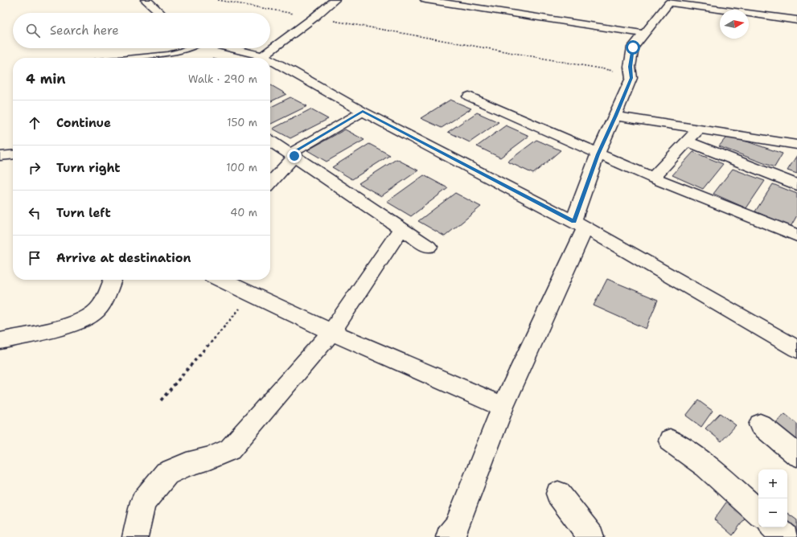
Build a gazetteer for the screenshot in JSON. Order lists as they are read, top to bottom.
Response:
{
  "north": "right",
  "page": {
    "search": "Search here",
    "heading": ["4 min", "Walk · 290 m"],
    "list": [
      ["Continue", "150 m"],
      ["Turn right", "100 m"],
      ["Turn left", "40 m"],
      "Arrive at destination"
    ],
    "map_buttons": ["+", "−"]
  }
}
